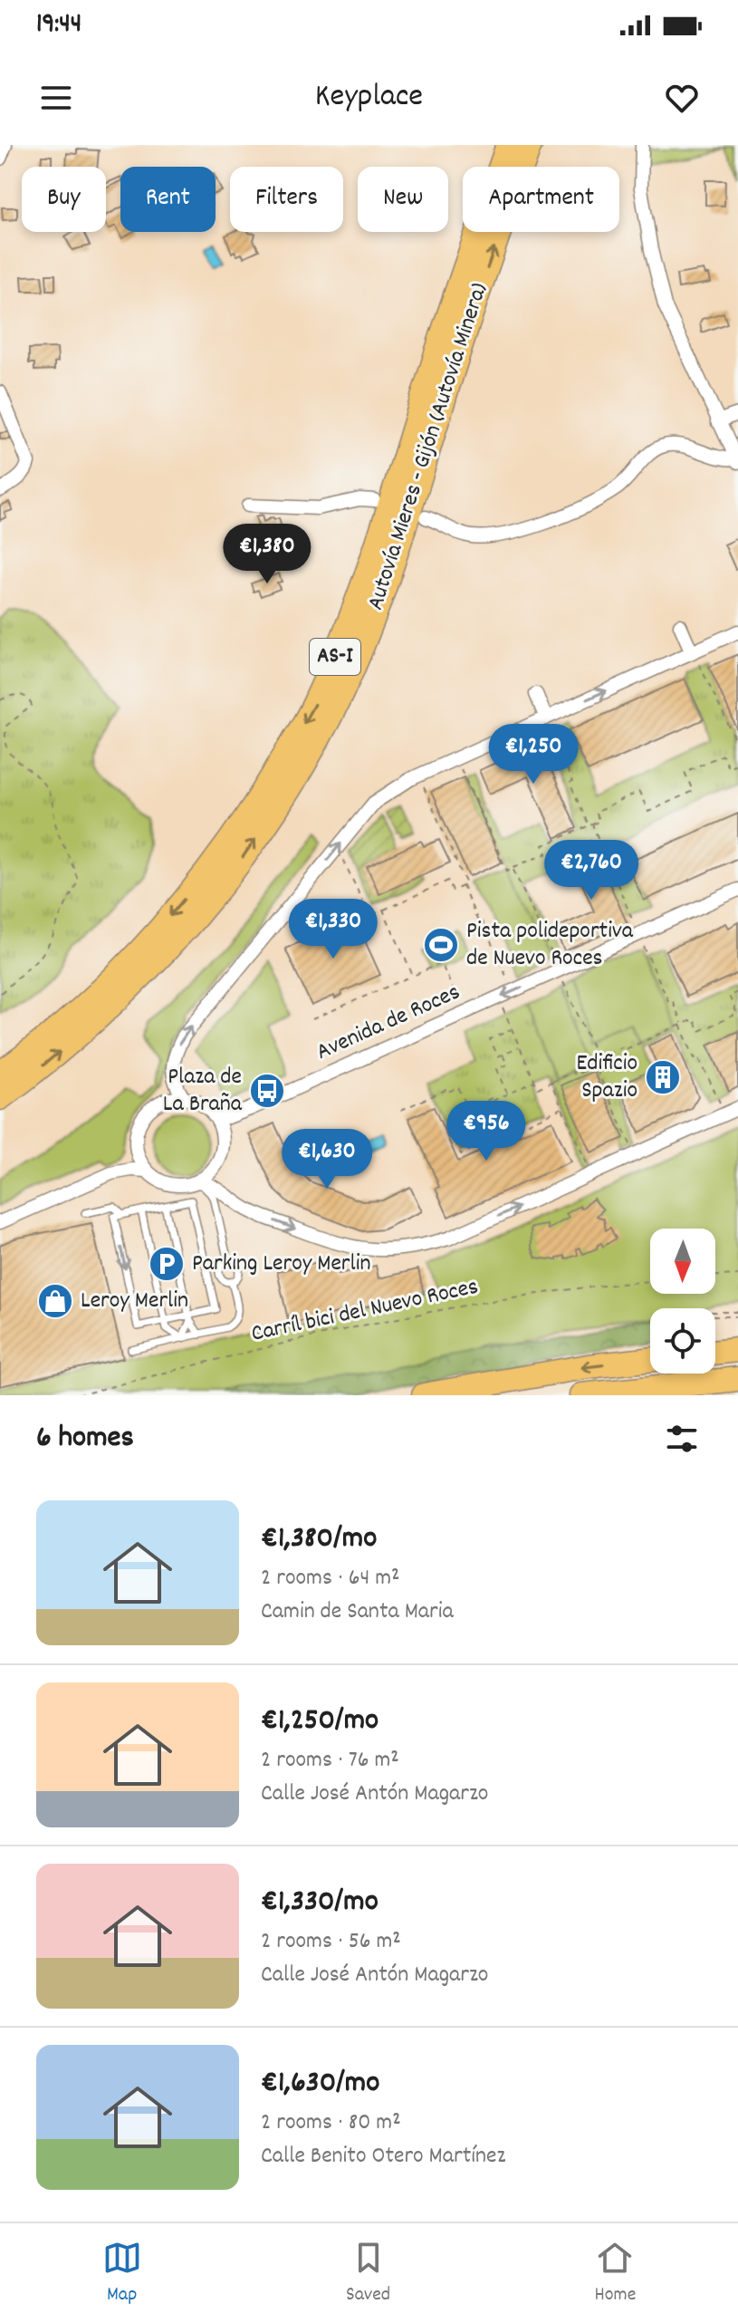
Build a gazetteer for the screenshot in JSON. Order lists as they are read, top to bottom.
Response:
{
  "streets": {
    "highway": ["Autovía Mieres - Gijón (Autovía Minera)", "AS-I"],
    "street": ["Avenida de Roces"],
    "path": ["Carríl bici del Nuevo Roces"]
  },
  "one_way": ["Avenida de Roces"],
  "places": {
    "sports": ["Pista polideportiva de Nuevo Roces"],
    "building": ["Edificio Spazio"],
    "bus stop": ["Plaza de La Braña"],
    "parking": ["Parking Leroy Merlin"],
    "shop": ["Leroy Merlin"]
  },
  "north": "bottom",
  "page": {
    "status": "19:44",
    "header": "Keyplace",
    "chip": [
      "Buy",
      "Rent",
      "Filters",
      "New",
      "Apartment"
    ],
    "price": [
      "€1,380",
      "€1,250",
      "€2,760",
      "€1,330",
      "€956",
      "€1,630"
    ],
    "heading": "6 homes",
    "list": [
      {
        "name": "€1,380/mo",
        "note": "2 rooms · 64 m² · Camin de Santa Maria"
      },
      {
        "name": "€1,250/mo",
        "note": "2 rooms · 76 m² · Calle José Antón Magarzo"
      },
      {
        "name": "€1,330/mo",
        "note": "2 rooms · 56 m² · Calle José Antón Magarzo"
      },
      {
        "name": "€1,630/mo",
        "note": "2 rooms · 80 m² · Calle Benito Otero Martínez"
      }
    ],
    "tabs": ["Map", "Saved", "Home"]
  }
}
